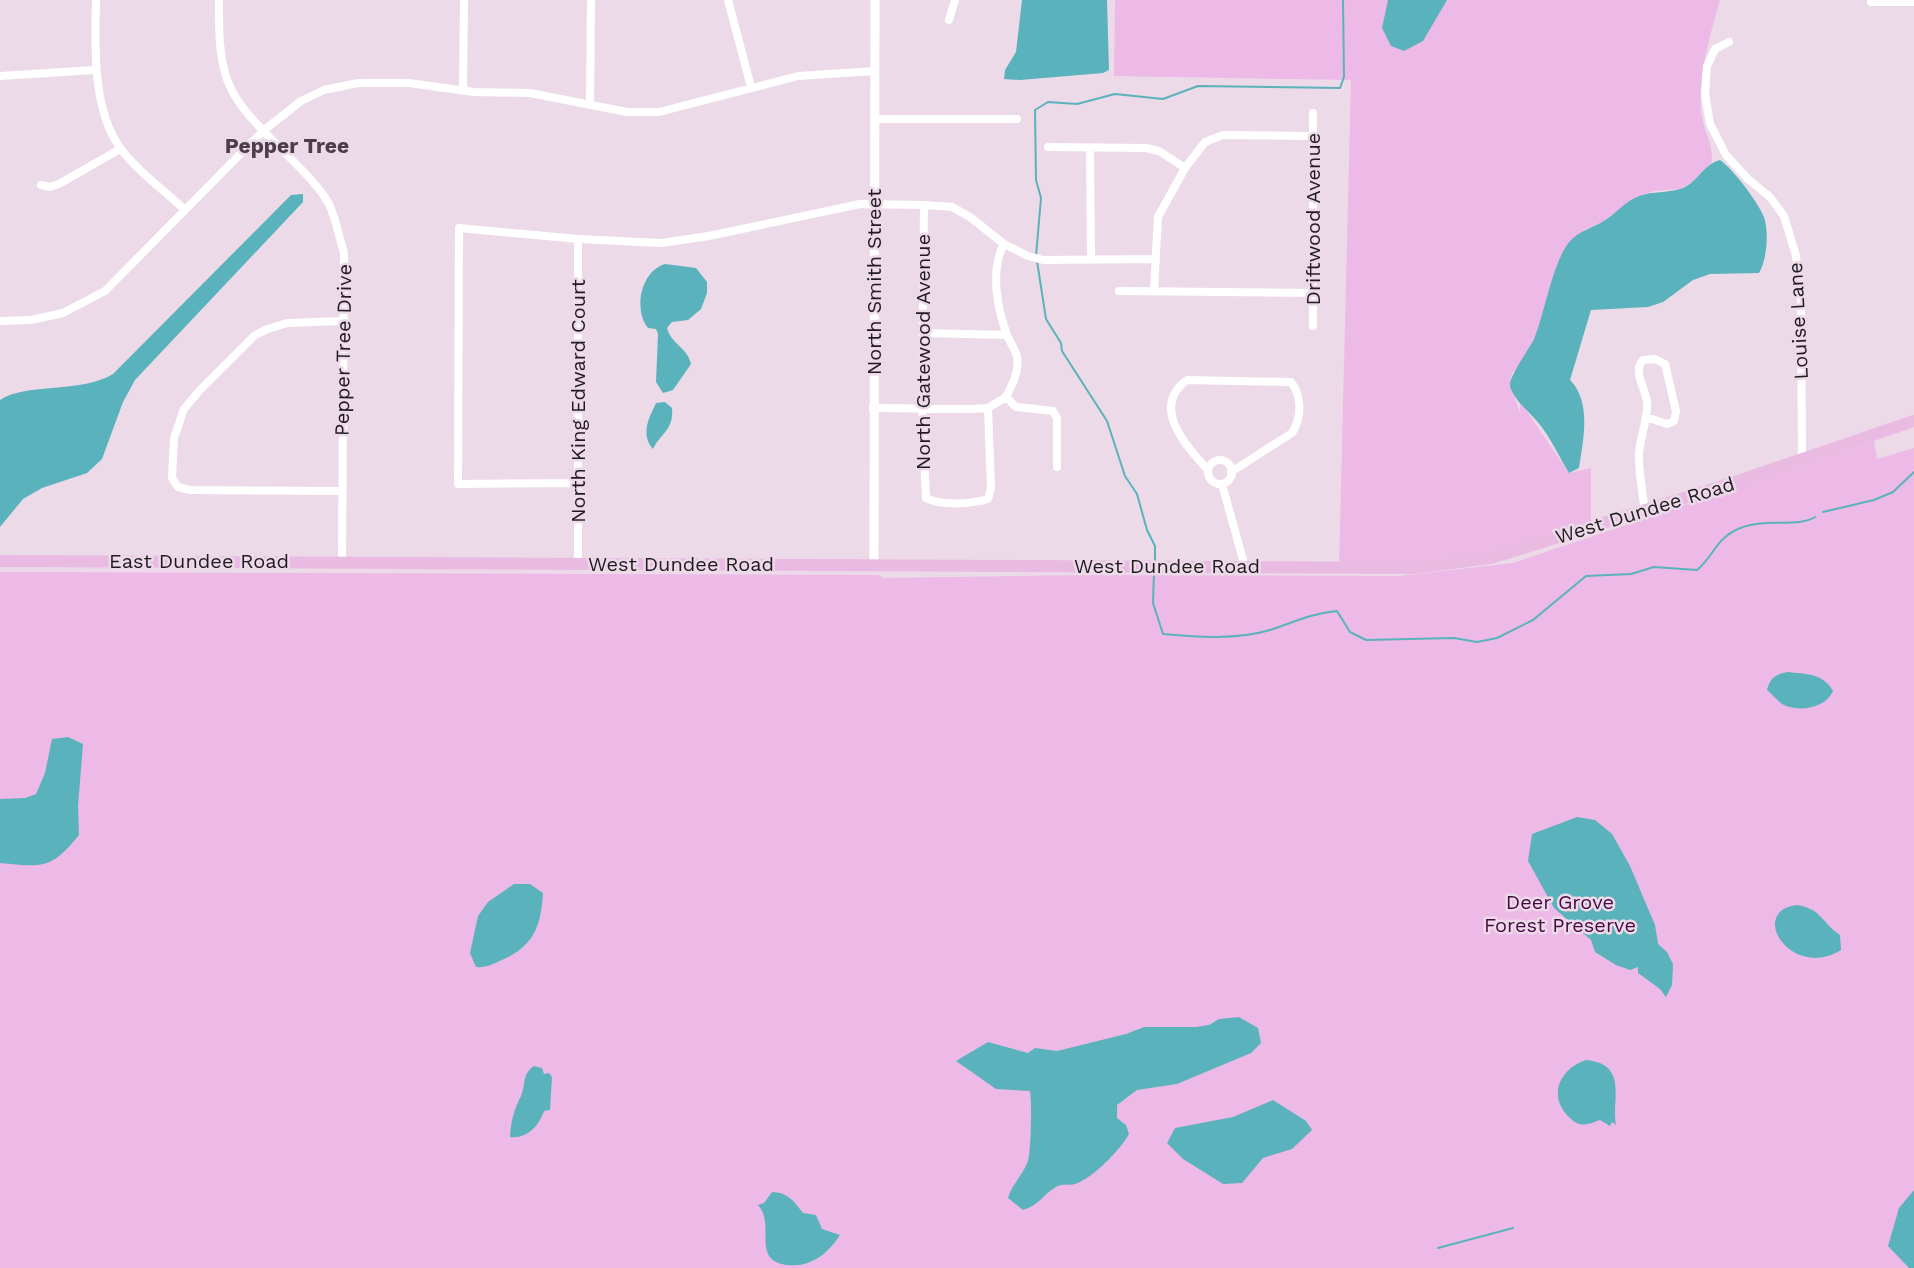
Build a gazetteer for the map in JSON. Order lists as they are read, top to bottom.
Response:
{
  "streets": {
    "main road": ["West Dundee Road", "East Dundee Road"],
    "street": [
      "Driftwood Avenue",
      "North Smith Street",
      "Louise Lane",
      "Pepper Tree Drive",
      "North Gatewood Avenue",
      "North King Edward Court"
    ]
  },
  "crossings": [
    ["North Smith Street", "West Dundee Road"],
    ["Louise Lane", "West Dundee Road"],
    ["Pepper Tree Drive", "East Dundee Road"],
    ["North King Edward Court", "West Dundee Road"],
    ["West Dundee Road", "East Dundee Road"]
  ],
  "districts": ["Pepper Tree"],
  "parks": ["Deer Grove Forest Preserve"]
}
